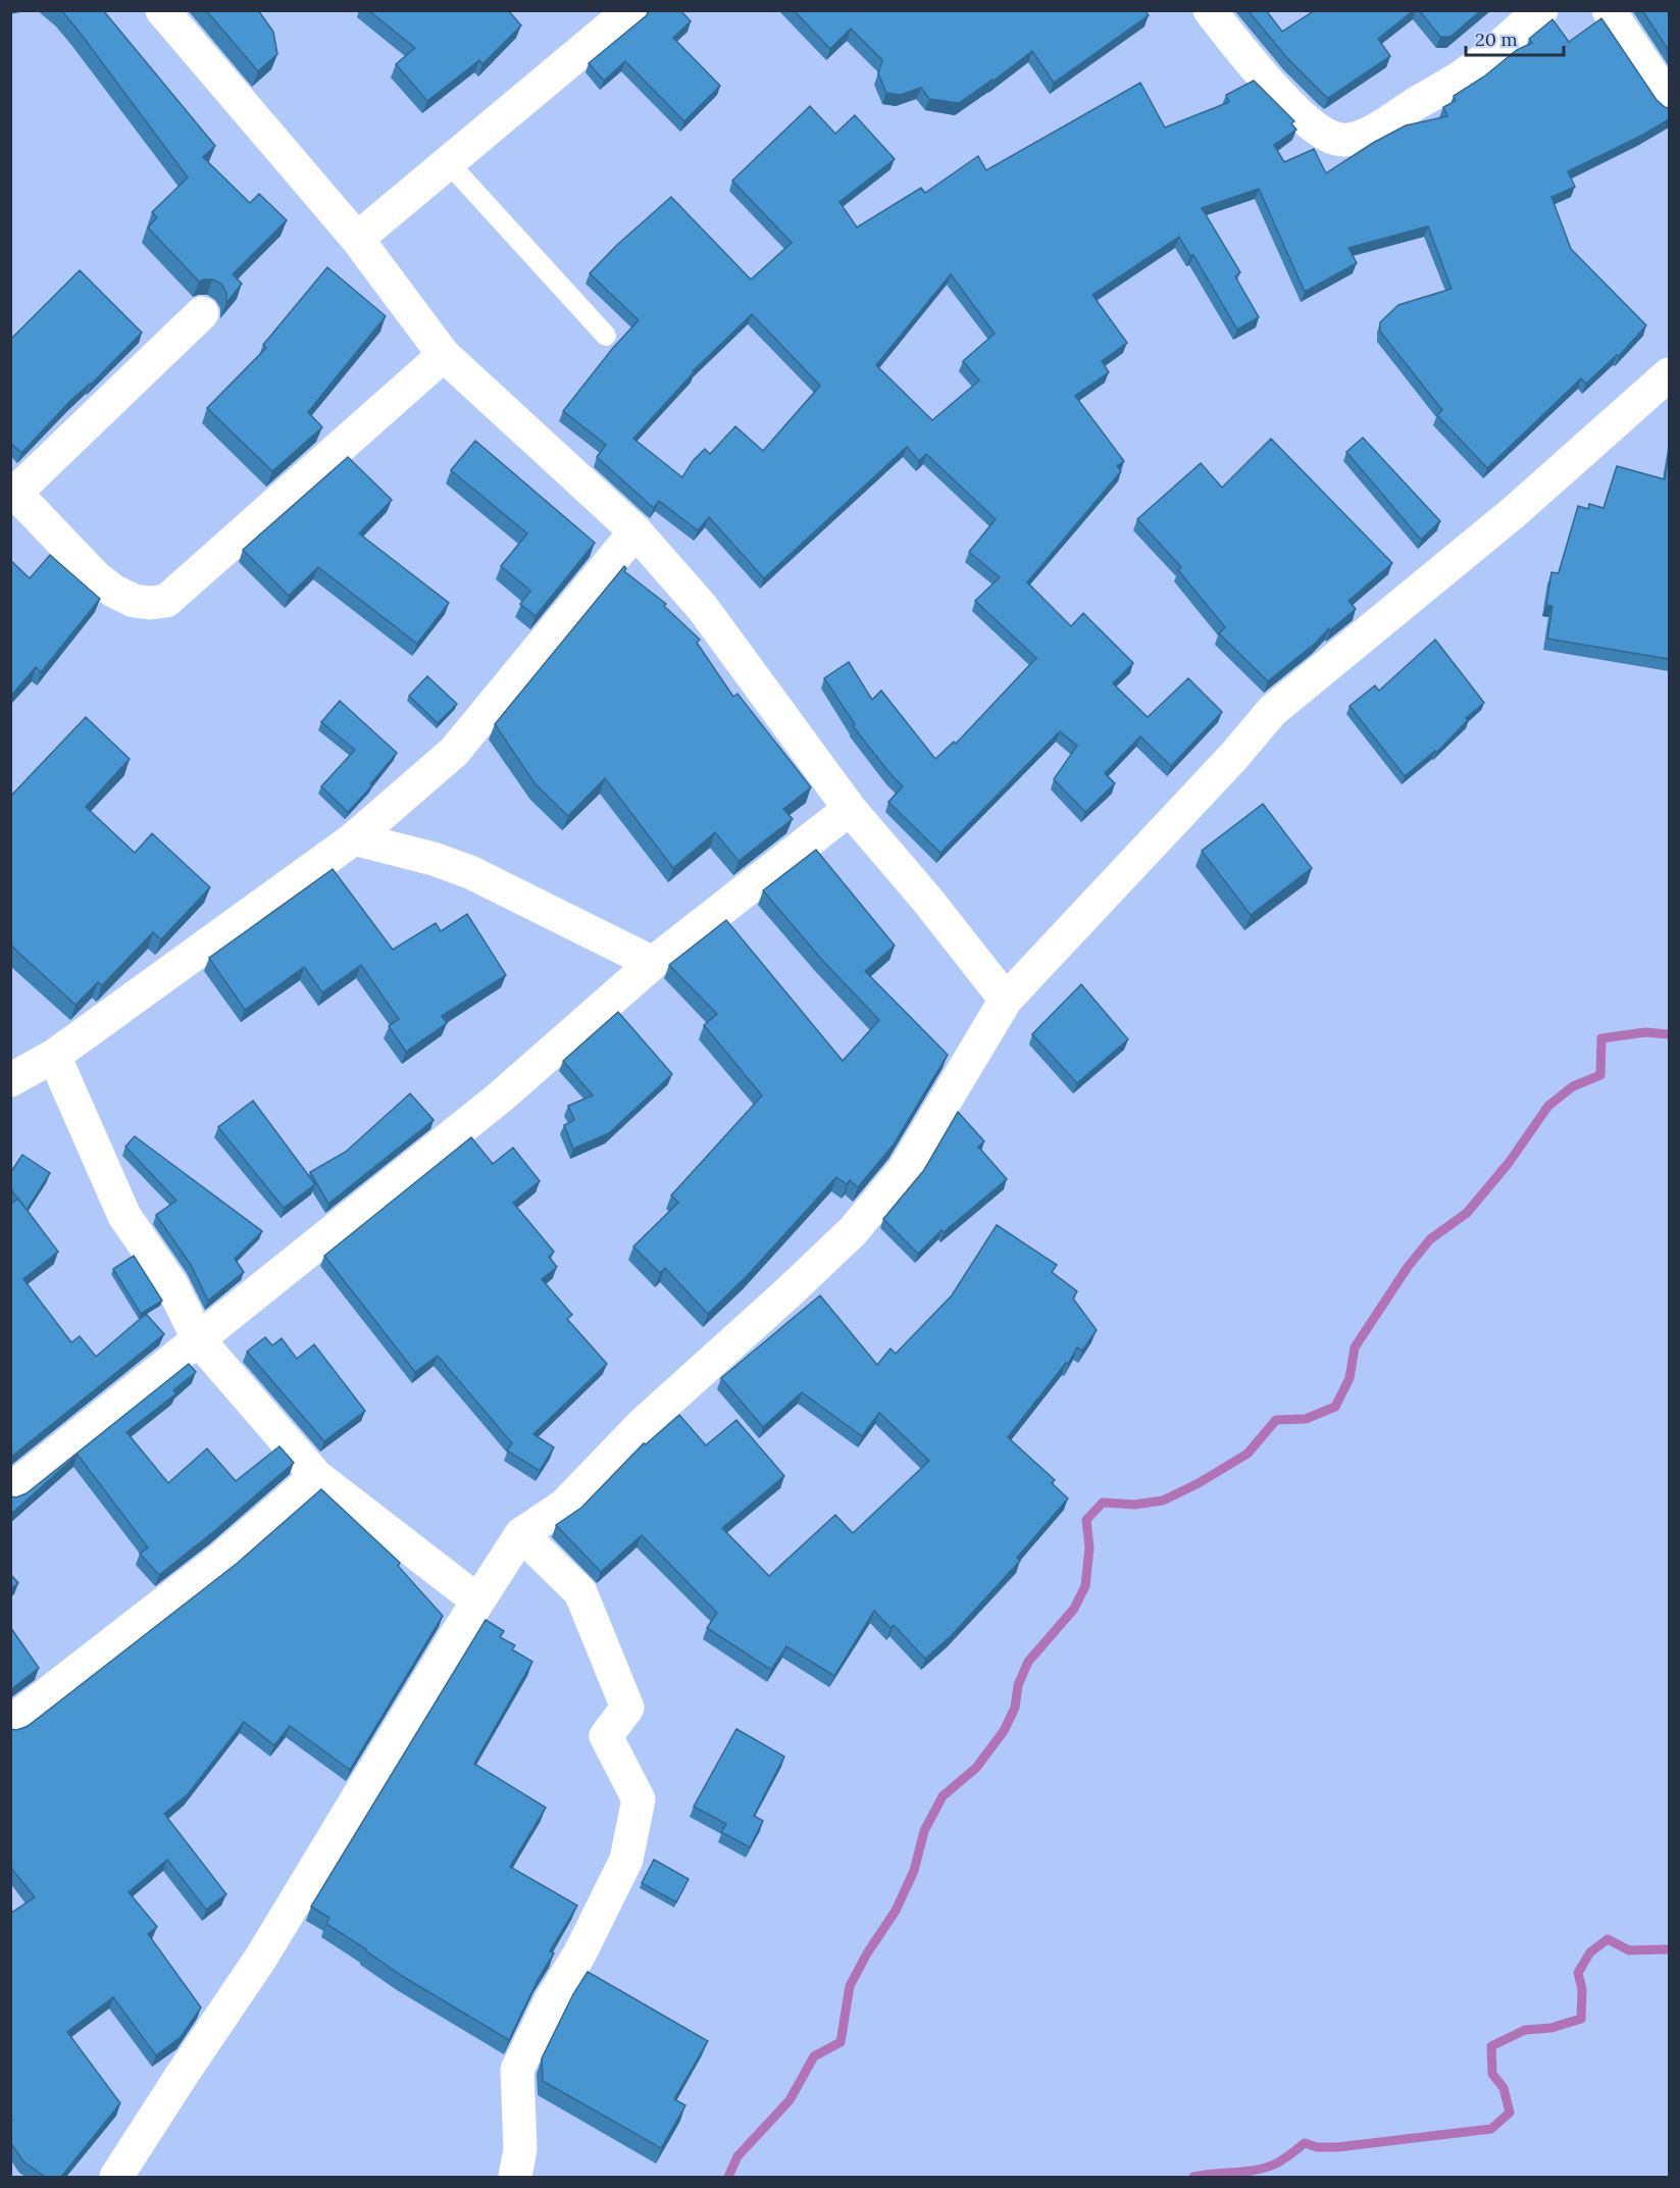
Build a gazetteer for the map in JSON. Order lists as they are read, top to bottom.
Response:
{
  "scale_bar": "20 m"
}
